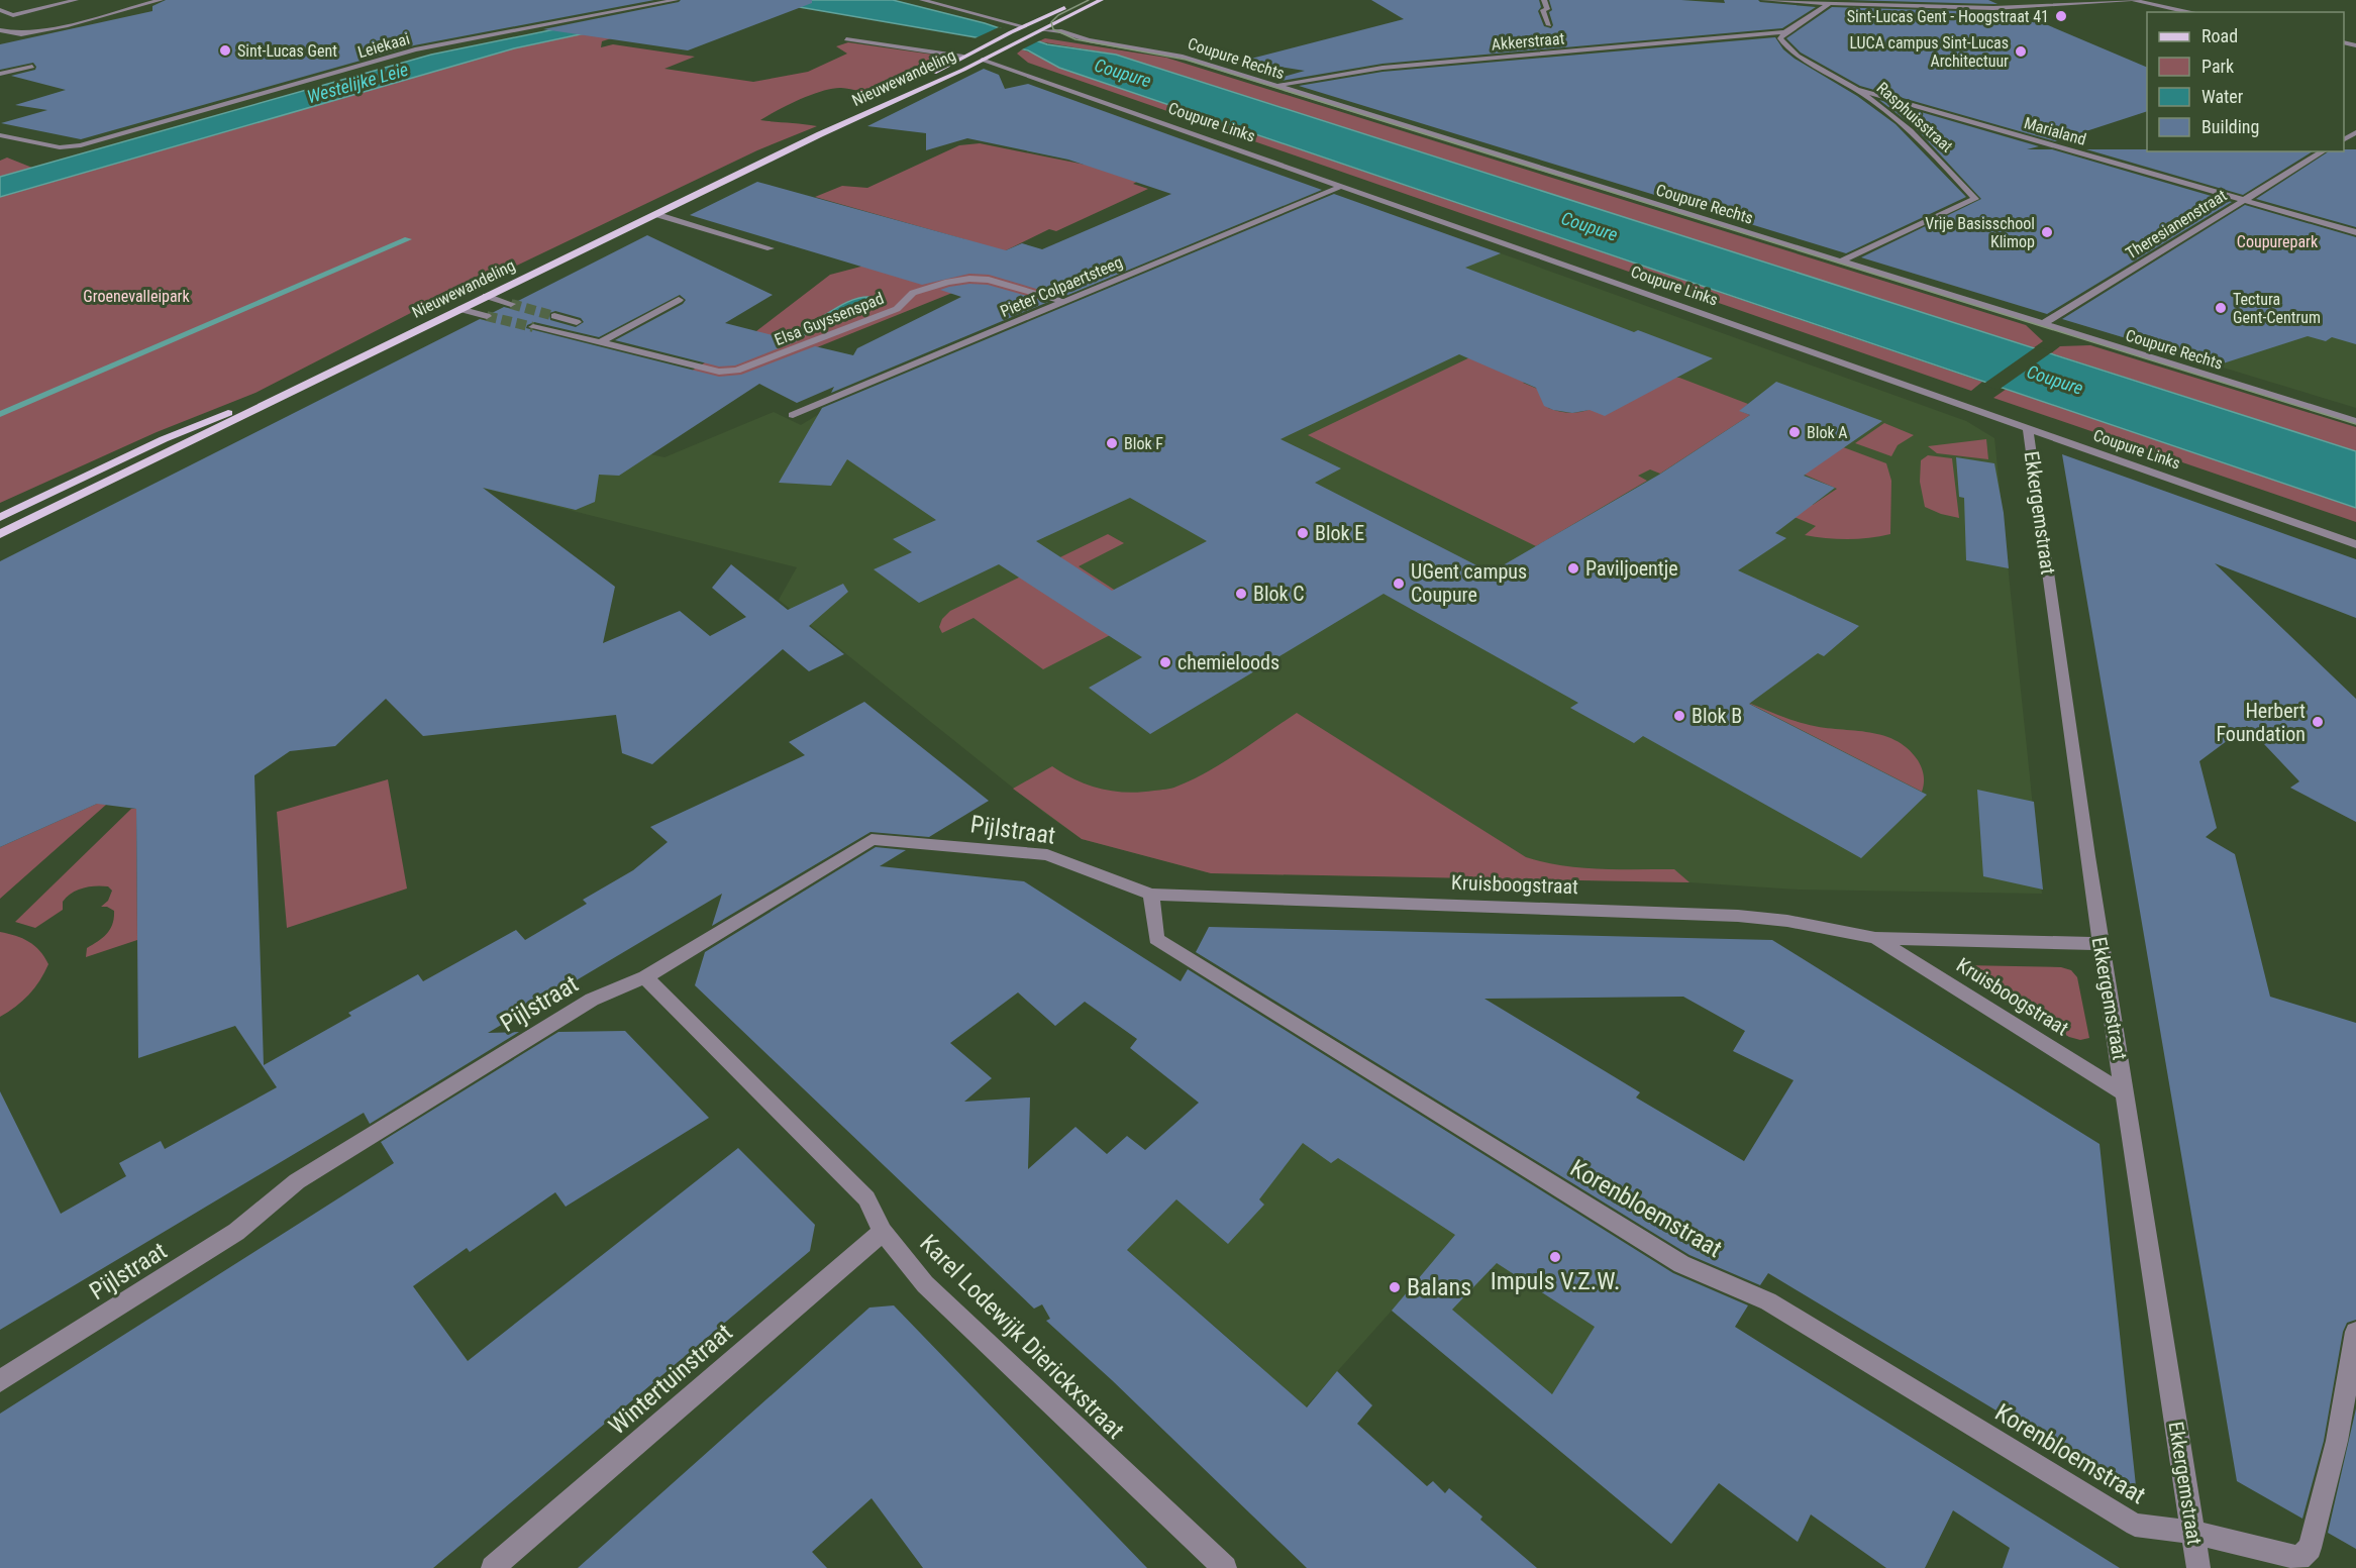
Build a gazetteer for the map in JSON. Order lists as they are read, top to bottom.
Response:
{
  "streets": {
    "main road": ["Nieuwewandeling"],
    "street": [
      "Akkerstraat",
      "Leiekaai",
      "Coupure Rechts",
      "Rasphuisstraat",
      "Coupure Links",
      "Marialand",
      "Theresianenstraat",
      "Pieter Colpaertsteeg",
      "Elsa Guyssenspad",
      "Ekkergemstraat",
      "Pijlstraat",
      "Kruisboogstraat",
      "Korenbloemstraat",
      "Karel Lodewijk Dierickxstraat",
      "Wintertuinstraat"
    ]
  },
  "crossings": [
    ["Akkerstraat", "Coupure Rechts"],
    ["Akkerstraat", "Rasphuisstraat"],
    ["Coupure Rechts", "Nieuwewandeling"],
    ["Coupure Rechts", "Rasphuisstraat"],
    ["Coupure Rechts", "Theresianenstraat"],
    ["Nieuwewandeling", "Coupure Links"],
    ["Rasphuisstraat", "Marialand"],
    ["Coupure Links", "Pieter Colpaertsteeg"],
    ["Coupure Links", "Ekkergemstraat"],
    ["Marialand", "Theresianenstraat"],
    ["Pieter Colpaertsteeg", "Elsa Guyssenspad"],
    ["Ekkergemstraat", "Kruisboogstraat"],
    ["Ekkergemstraat", "Korenbloemstraat"],
    ["Pijlstraat", "Kruisboogstraat"],
    ["Pijlstraat", "Korenbloemstraat"],
    ["Pijlstraat", "Karel Lodewijk Dierickxstraat"],
    ["Kruisboogstraat", "Korenbloemstraat"],
    ["Karel Lodewijk Dierickxstraat", "Wintertuinstraat"]
  ],
  "water": ["Coupure", "Westelijke Leie"],
  "parks": ["Coupurepark", "Groenevalleipark"],
  "places": [
    "Sint-Lucas Gent - Hoogstraat 41",
    "Sint-Lucas Gent",
    "LUCA campus Sint-Lucas Architectuur",
    "Vrije Basisschool Klimop",
    "Tectura Gent-Centrum",
    "Blok A",
    "Blok F",
    "Blok E",
    "Paviljoentje",
    "UGent campus Coupure",
    "Blok C",
    "chemieloods",
    "Blok B",
    "Herbert Foundation",
    "Impuls V.Z.W.",
    "Balans"
  ],
  "legend": [
    "Road",
    "Park",
    "Water",
    "Building"
  ]
}
